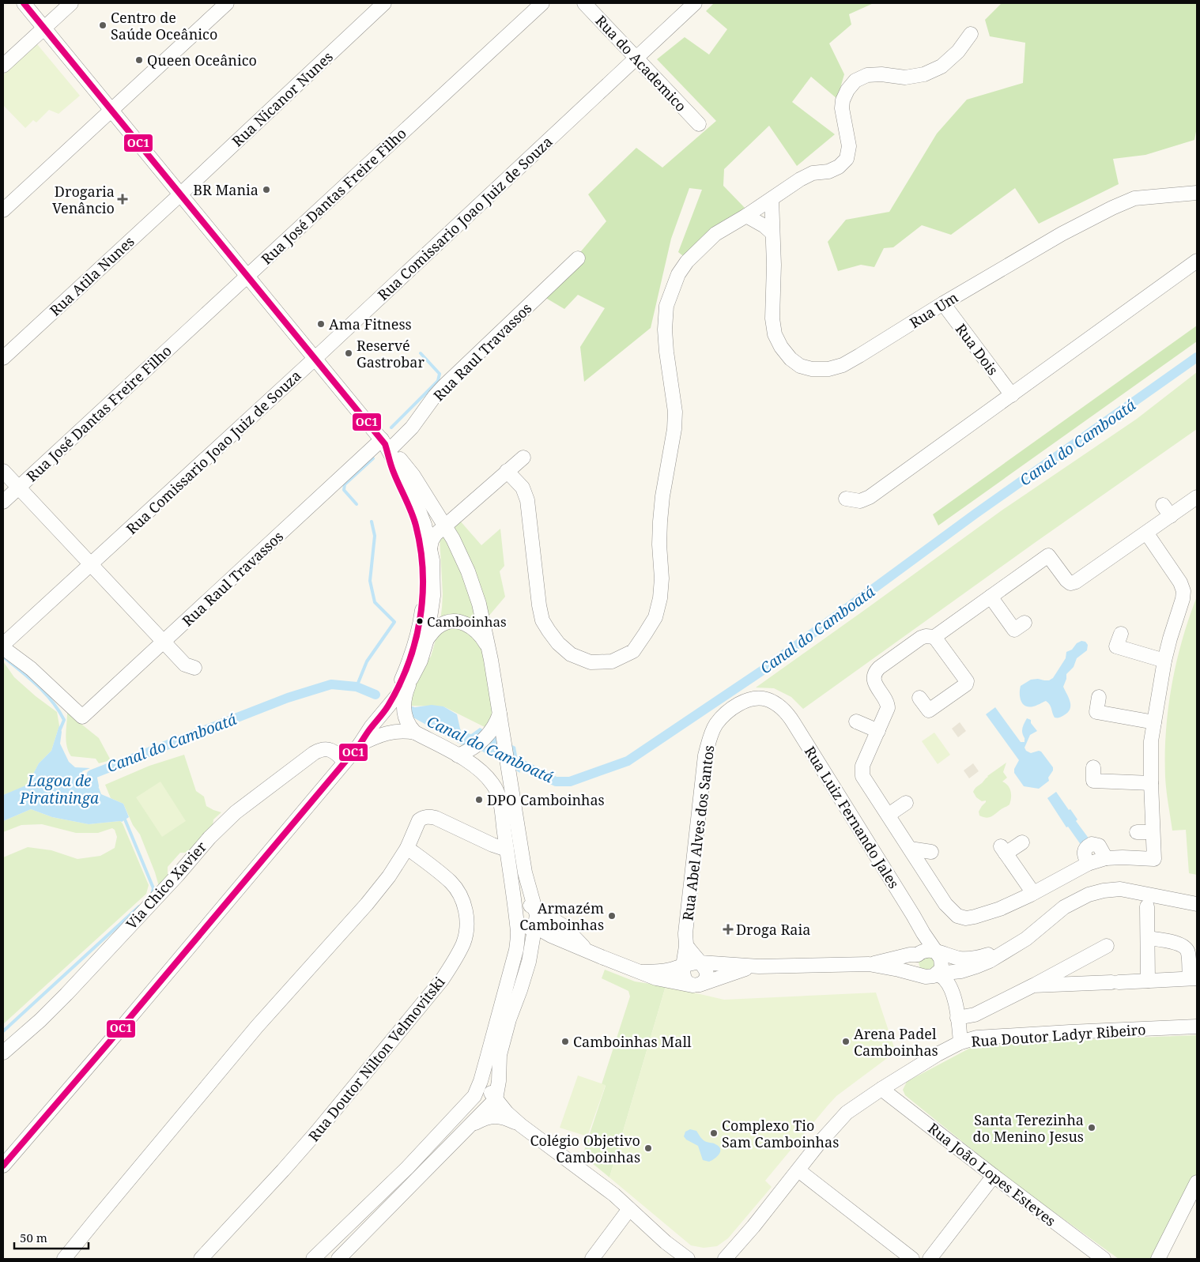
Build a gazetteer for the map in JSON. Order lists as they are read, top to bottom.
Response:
{
  "streets": {
    "street": [
      "Rua do Academico",
      "Rua Nicanor Nunes",
      "Rua José Dantas Freire Filho",
      "Rua Comissario Joao Juiz de Souza",
      "Rua Atila Nunes",
      "Rua Um",
      "Rua Dois",
      "Rua Raul Travassos",
      "Rua Luiz Fernando Jales",
      "Rua Abel Alves dos Santos",
      "Via Chico Xavier",
      "Rua Doutor Ladyr Ribeiro",
      "Rua Doutor Nilton Velmovitski",
      "Rua João Lopes Esteves"
    ]
  },
  "crossings": [
    ["Rua do Academico", "Rua Comissario Joao Juiz de Souza"],
    ["Rua Nicanor Nunes", "Rua Atila Nunes"],
    ["Rua Comissario Joao Juiz de Souza", "Rua Raul Travassos"],
    ["Rua Um", "Rua Dois"],
    ["Rua Luiz Fernando Jales", "Rua Abel Alves dos Santos"],
    ["Rua Doutor Ladyr Ribeiro", "Rua João Lopes Esteves"]
  ],
  "water": ["Canal do Camboatá", "Lagoa de Piratininga"],
  "places": {
    "other": [
      "Centro de Saúde Oceânico",
      "Queen Oceânico",
      "BR Mania",
      "Ama Fitness",
      "Reservé Gastrobar",
      "Camboinhas",
      "DPO Camboinhas",
      "Armazém Camboinhas",
      "Camboinhas Mall",
      "Arena Padel Camboinhas",
      "Santa Terezinha do Menino Jesus",
      "Complexo Tio Sam Camboinhas",
      "Colégio Objetivo Camboinhas"
    ],
    "health": ["Drogaria Venâncio", "Droga Raia"]
  },
  "lines": ["transit line OC1"],
  "scale_bar": "50 m"
}
